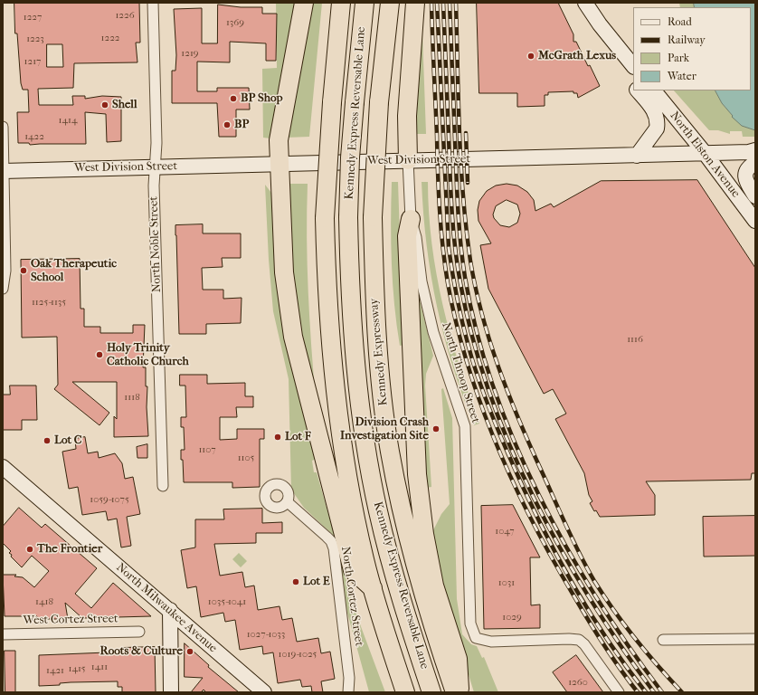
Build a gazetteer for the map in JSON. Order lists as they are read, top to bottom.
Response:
{
  "streets": {
    "highway": ["Kennedy Express Reversable Lane", "Kennedy Expressway"],
    "main road": ["North Elston Avenue", "West Division Street", "North Milwaukee Avenue"],
    "street": [
      "North Noble Street",
      "North Throop Street",
      "North Cortez Street",
      "West Cortez Street"
    ]
  },
  "crossings": [
    ["North Elston Avenue", "West Division Street"],
    ["West Division Street", "North Noble Street"],
    ["West Division Street", "North Throop Street"]
  ],
  "places": [
    "McGrath Lexus",
    "BP Shop",
    "Shell",
    "BP",
    "Oak Therapeutic School",
    "Holy Trinity Catholic Church",
    "Division Crash Investigation Site",
    "Lot F",
    "Lot C",
    "The Frontier",
    "Lot E",
    "Roots & Culture"
  ],
  "house_numbers": [
    "1226",
    "1227",
    "1369",
    "1222",
    "1223",
    "1219",
    "1217",
    "1414",
    "1422",
    "1125-1135",
    "1116",
    "1118",
    "1107",
    "1105",
    "1059-1075",
    "1047",
    "1031",
    "1418",
    "1035-1041",
    "1029",
    "1027-1033",
    "1019-1025",
    "1411",
    "1415",
    "1421",
    "1260"
  ],
  "legend": [
    "Road",
    "Railway",
    "Park",
    "Water"
  ]
}
